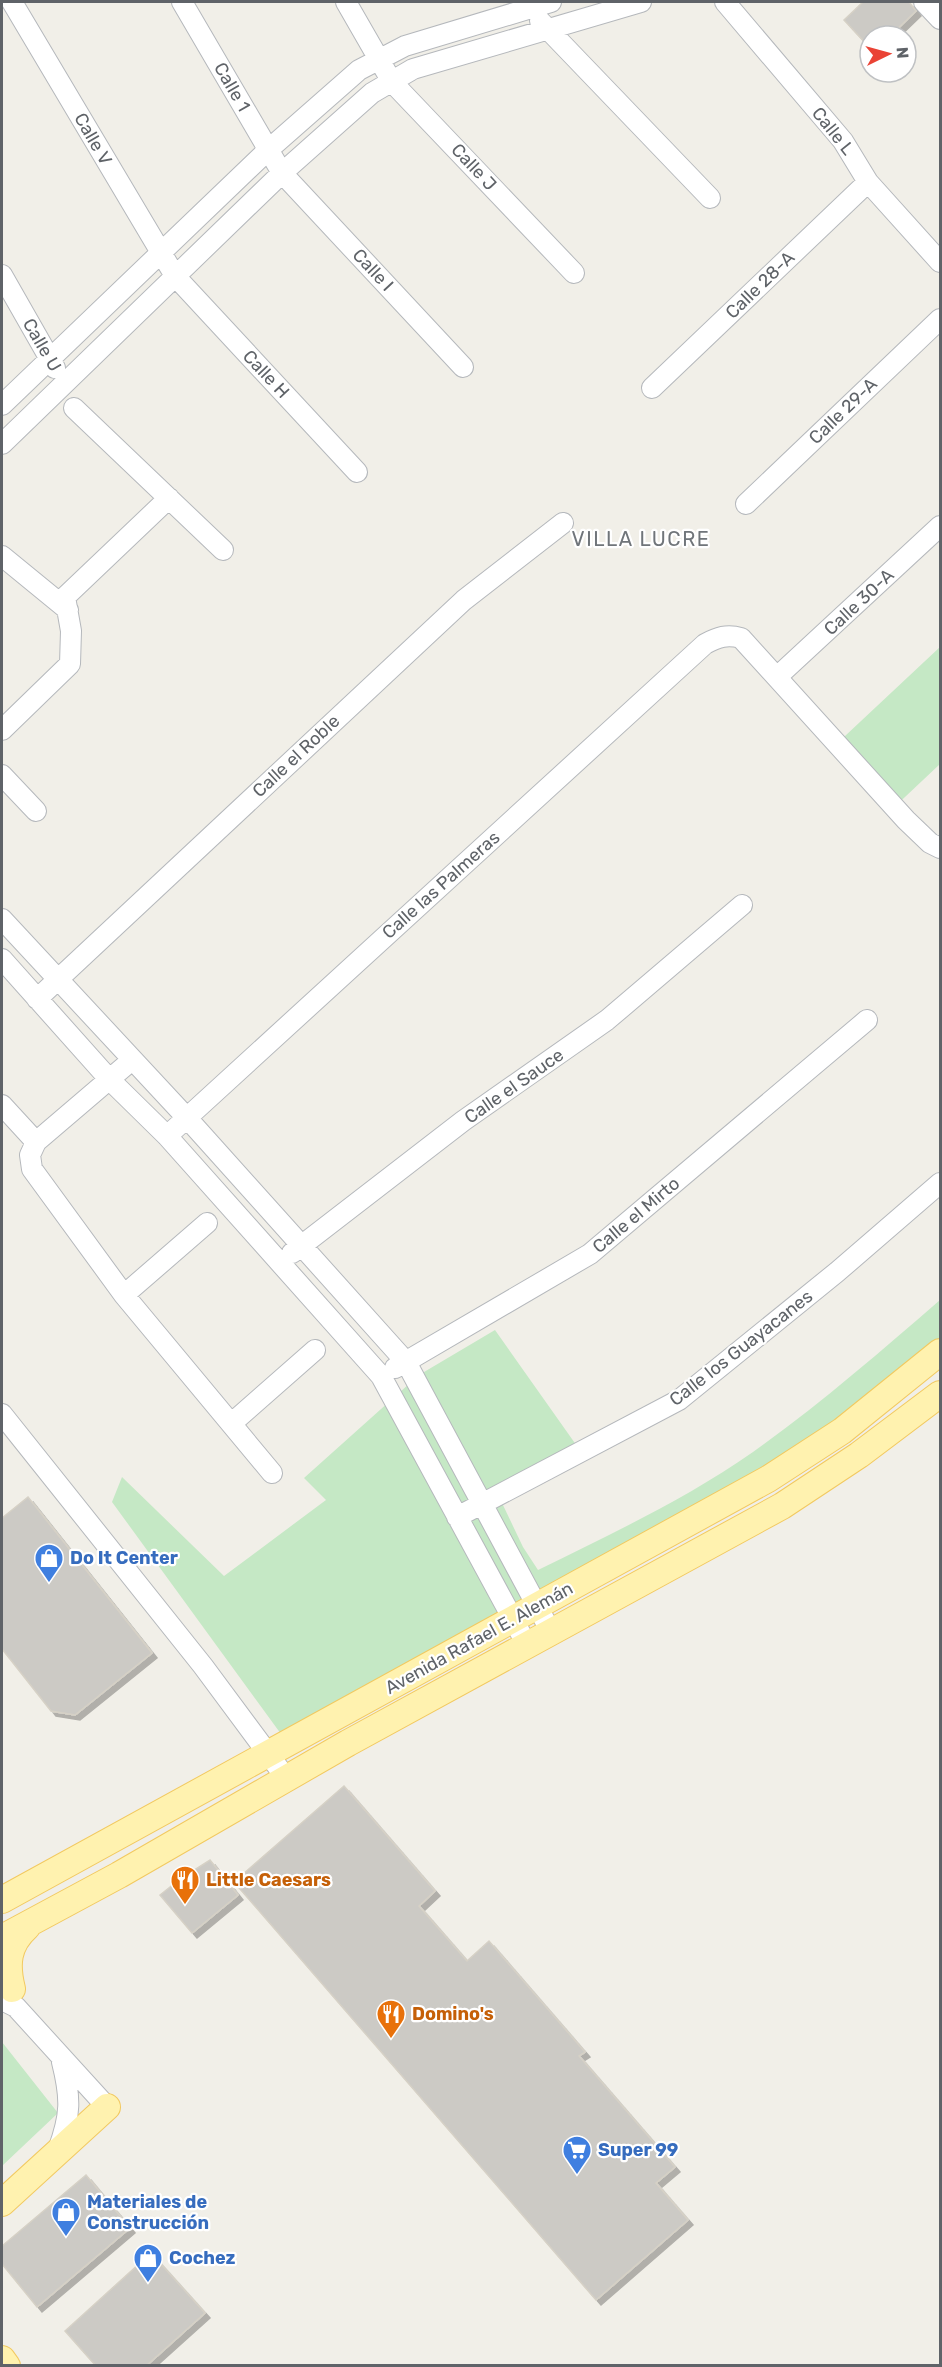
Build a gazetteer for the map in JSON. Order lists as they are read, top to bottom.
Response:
{
  "streets": {
    "main road": ["Avenida Rafael E. Alemán"],
    "street": [
      "Calle 1",
      "Calle L",
      "Calle V",
      "Calle J",
      "Calle I",
      "Calle 28-A",
      "Calle U",
      "Calle H",
      "Calle 29-A",
      "Calle 30-A",
      "Calle el Roble",
      "Calle las Palmeras",
      "Calle el Sauce",
      "Calle el Mirto",
      "Calle los Guayacanes"
    ]
  },
  "crossings": [
    ["Calle 1", "Calle I"],
    ["Calle L", "Calle 28-A"],
    ["Calle V", "Calle H"],
    ["Calle 30-A", "Calle las Palmeras"]
  ],
  "districts": ["VILLA LUCRE"],
  "places": {
    "shop": ["Do It Center", "Materiales de Construcción", "Cochez"],
    "restaurant": ["Little Caesars", "Domino's"],
    "supermarket": ["Super 99"]
  },
  "north": "right"
}
